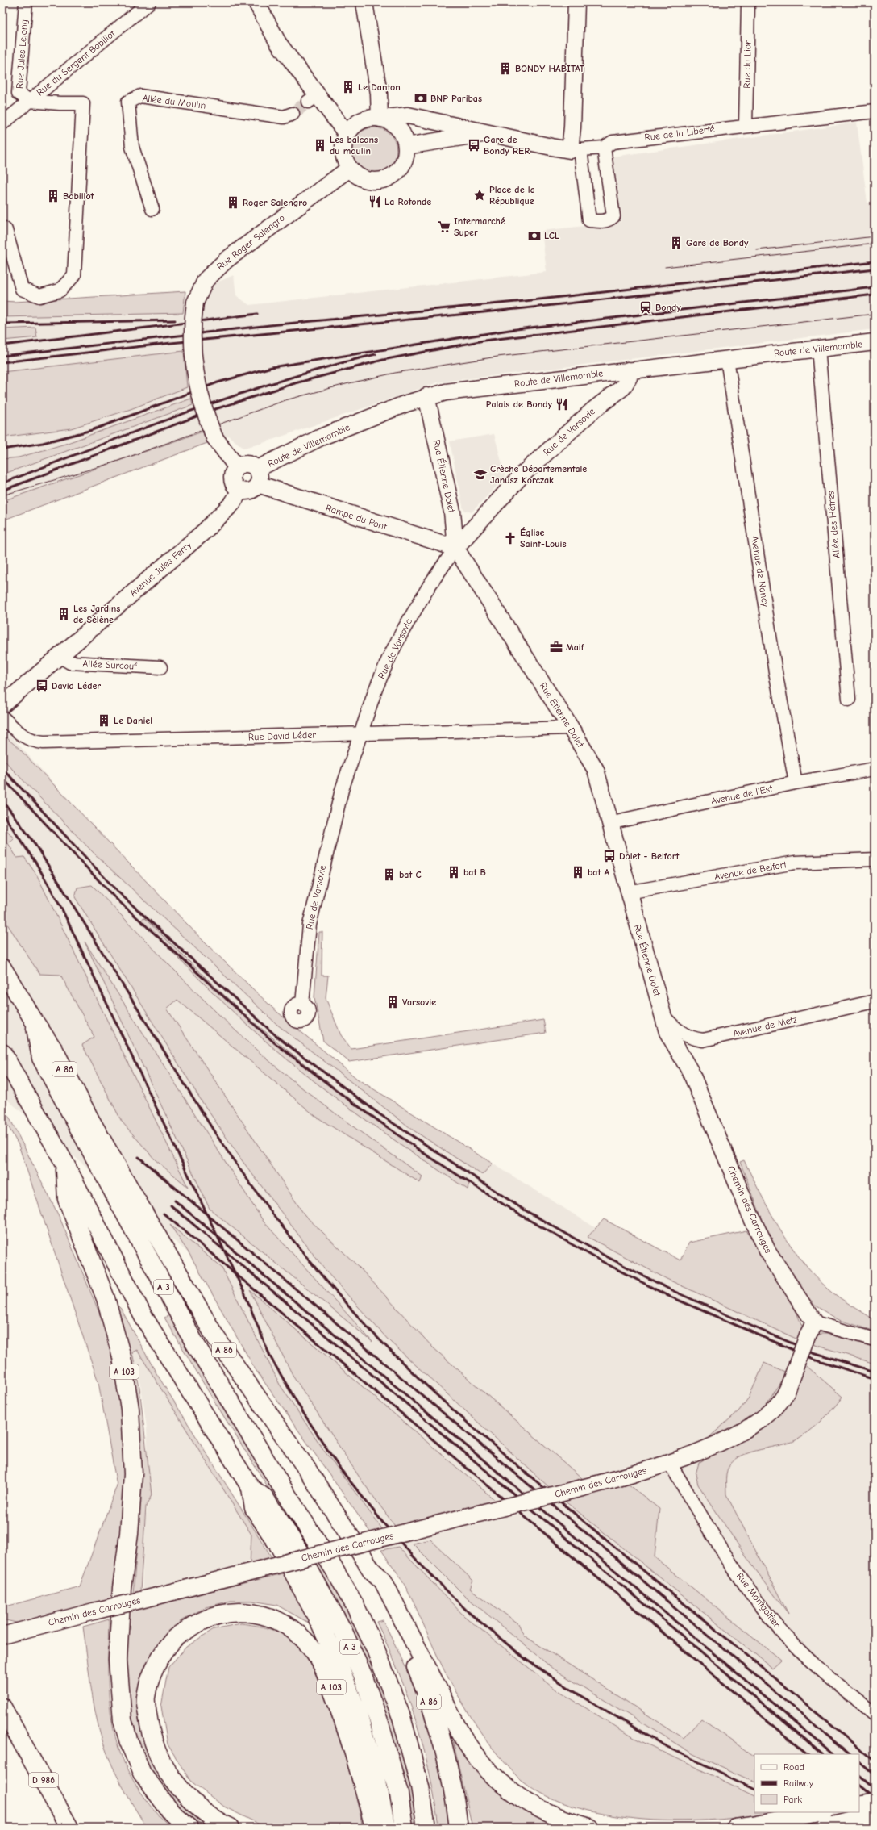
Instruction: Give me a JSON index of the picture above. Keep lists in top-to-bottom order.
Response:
{
  "streets": {
    "main road": [
      "A 86",
      "A 3",
      "A 103",
      "D 986"
    ],
    "street": [
      "Rue Jules Lelong",
      "Rue du Sergent Bobillot",
      "Rue du Lion",
      "Allée du Moulin",
      "Rue de la Liberté",
      "Rue Roger Salengro",
      "Route de Villemomble",
      "Rue de Varsovie",
      "Rue Étienne Dolet",
      "Rampe du Pont",
      "Allée des Hêtres",
      "Avenue Jules Ferry",
      "Avenue de Nancy",
      "Allée Surcouf",
      "Rue David Léder",
      "Avenue de l'Est",
      "Avenue de Belfort",
      "Avenue de Metz",
      "Chemin des Carrouges",
      "Rue Montgolfier"
    ]
  },
  "crossings": [
    ["Rue Jules Lelong", "Rue du Sergent Bobillot"],
    ["Rue du Lion", "Rue de la Liberté"],
    ["Rue de la Liberté", "Rue Roger Salengro"],
    ["Rue Roger Salengro", "Route de Villemomble"],
    ["Rue Roger Salengro", "Rampe du Pont"],
    ["Rue Roger Salengro", "Avenue Jules Ferry"],
    ["Route de Villemomble", "Rue de Varsovie"],
    ["Route de Villemomble", "Rue Étienne Dolet"],
    ["Route de Villemomble", "Rampe du Pont"],
    ["Route de Villemomble", "Allée des Hêtres"],
    ["Route de Villemomble", "Avenue Jules Ferry"],
    ["Route de Villemomble", "Avenue de Nancy"],
    ["Rue de Varsovie", "Rue Étienne Dolet"],
    ["Rue de Varsovie", "Rampe du Pont"],
    ["Rue de Varsovie", "Rue David Léder"],
    ["Rue Étienne Dolet", "Rampe du Pont"],
    ["Rue Étienne Dolet", "Rue David Léder"],
    ["Rue Étienne Dolet", "Avenue de l'Est"],
    ["Rue Étienne Dolet", "Avenue de Belfort"],
    ["Rue Étienne Dolet", "Avenue de Metz"],
    ["Rue Étienne Dolet", "Chemin des Carrouges"],
    ["Rampe du Pont", "Avenue Jules Ferry"],
    ["Avenue Jules Ferry", "Allée Surcouf"],
    ["Avenue de Nancy", "Avenue de l'Est"],
    ["A 86", "A 3"],
    ["Chemin des Carrouges", "Rue Montgolfier"],
    ["A 3", "A 103"]
  ],
  "places": {
    "building": [
      "BONDY HABITAT",
      "Le Danton",
      "Les balcons du moulin",
      "Bobillot",
      "Roger Salengro",
      "Gare de Bondy",
      "Les Jardins de Sélène",
      "Le Daniel",
      "bat B",
      "bat A",
      "bat C",
      "Varsovie"
    ],
    "bank": ["BNP Paribas", "LCL"],
    "bus stop": ["Gare de Bondy RER", "David Léder", "Dolet - Belfort"],
    "place": ["Place de la République"],
    "restaurant": ["La Rotonde", "Palais de Bondy"],
    "supermarket": ["Intermarché Super"],
    "station": ["Bondy"],
    "school or university": ["Crèche Départementale Janusz Korczak"],
    "church": ["Église Saint-Louis"],
    "office": ["Maif"]
  },
  "legend": ["Road", "Railway", "Park"]
}
